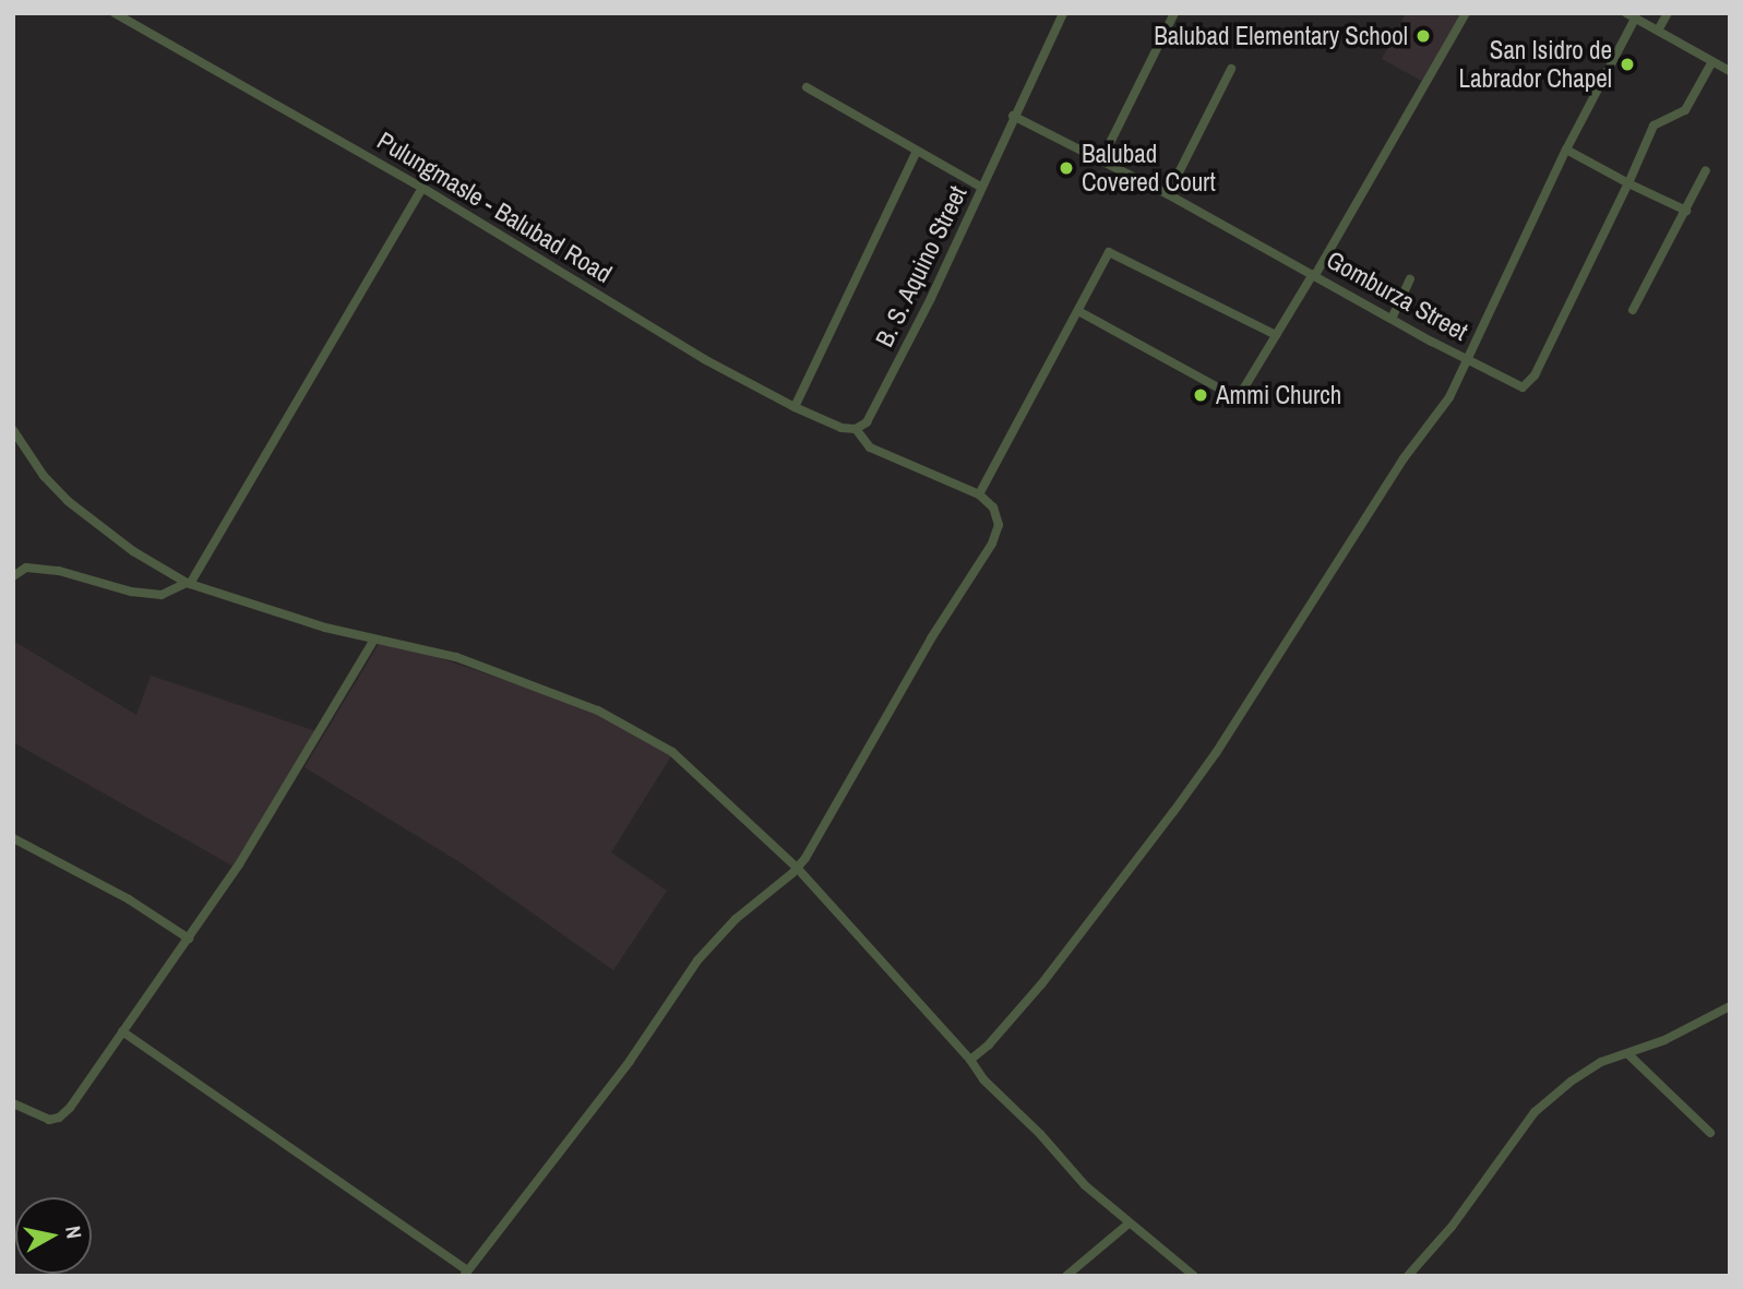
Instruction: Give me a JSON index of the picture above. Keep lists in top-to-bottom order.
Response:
{
  "streets": {
    "street": ["Pulungmasle - Balubad Road", "B. S. Aquino Street", "Gomburza Street"]
  },
  "crossings": [
    ["Pulungmasle - Balubad Road", "B. S. Aquino Street"],
    ["B. S. Aquino Street", "Gomburza Street"]
  ],
  "places": [
    "Balubad Elementary School",
    "San Isidro de Labrador Chapel",
    "Balubad Covered Court",
    "Ammi Church"
  ],
  "north": "right"
}
